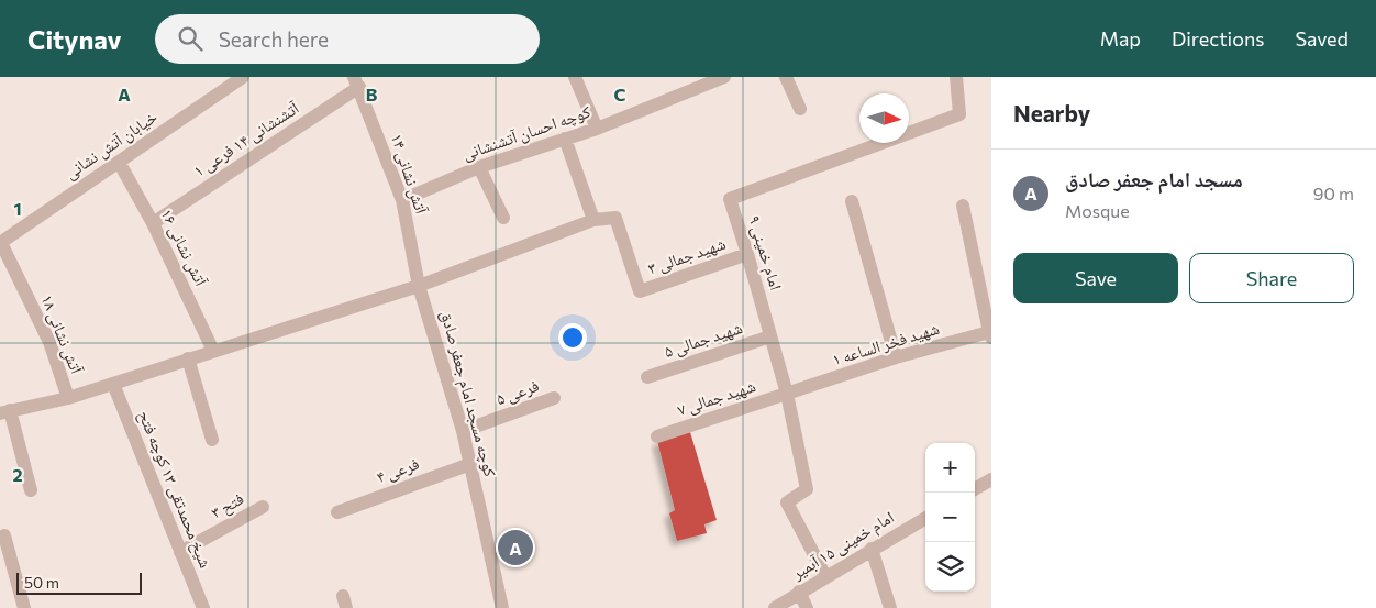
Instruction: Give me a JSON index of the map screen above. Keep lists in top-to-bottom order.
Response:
{
  "streets": {
    "street": [
      "کوچه احسان آتشنشانی",
      "آتشنشانی ۱۴ فرعی ۱",
      "خیابان آتش نشانی",
      "آتش نشانی ۱۴",
      "آتش نشانی ۱۶",
      "امام خمینی ۹",
      "شهید جمالی ۳",
      "آتش نشانی ۱۸",
      "شهید جمالی ۵",
      "شهید فخر الساعه ۱",
      "فرعی ۵",
      "کوچه مسجد امام جعفر صادق",
      "شهید جمالی ۷",
      "فرعی ۴",
      "شیخ محمدتقی ۱۳ کوچه فتح",
      "فتح ۳",
      "امام خمینی ۱۵ آبمیر"
    ]
  },
  "crossings": [
    ["کوچه احسان آتشنشانی", "آتش نشانی ۱۴"],
    ["آتشنشانی ۱۴ فرعی ۱", "آتش نشانی ۱۴"],
    ["آتشنشانی ۱۴ فرعی ۱", "آتش نشانی ۱۶"],
    ["خیابان آتش نشانی", "آتش نشانی ۱۶"],
    ["خیابان آتش نشانی", "آتش نشانی ۱۸"],
    ["آتش نشانی ۱۴", "آتش نشانی ۱۸"],
    ["آتش نشانی ۱۴", "کوچه مسجد امام جعفر صادق"],
    ["آتش نشانی ۱۶", "آتش نشانی ۱۸"],
    ["امام خمینی ۹", "شهید جمالی ۳"],
    ["امام خمینی ۹", "شهید جمالی ۵"],
    ["امام خمینی ۹", "شهید فخر الساعه ۱"],
    ["امام خمینی ۹", "شهید جمالی ۷"],
    ["امام خمینی ۹", "امام خمینی ۱۵ آبمیر"],
    ["شهید جمالی ۳", "آتش نشانی ۱۸"],
    ["آتش نشانی ۱۸", "کوچه مسجد امام جعفر صادق"],
    ["آتش نشانی ۱۸", "شیخ محمدتقی ۱۳ کوچه فتح"],
    ["شهید فخر الساعه ۱", "شهید جمالی ۷"],
    ["فرعی ۵", "کوچه مسجد امام جعفر صادق"],
    ["کوچه مسجد امام جعفر صادق", "فرعی ۴"],
    ["شیخ محمدتقی ۱۳ کوچه فتح", "فتح ۳"]
  ],
  "scale_bar": "50 m",
  "north": "right",
  "page": {
    "header": "Citynav",
    "search": "Search here",
    "nav": ["Map", "Directions", "Saved"],
    "heading": "Nearby",
    "list": [
      {
        "mark": "A",
        "name": "مسجد امام جعفر صادق",
        "note": "Mosque",
        "value": "90 m"
      }
    ],
    "buttons": ["Save", "Share"],
    "map_buttons": ["+", "−"],
    "pins": "A",
    "scale": "50 m"
  },
  "grid": {
    "columns": ["A", "B", "C"],
    "rows": ["1", "2"]
  }
}
